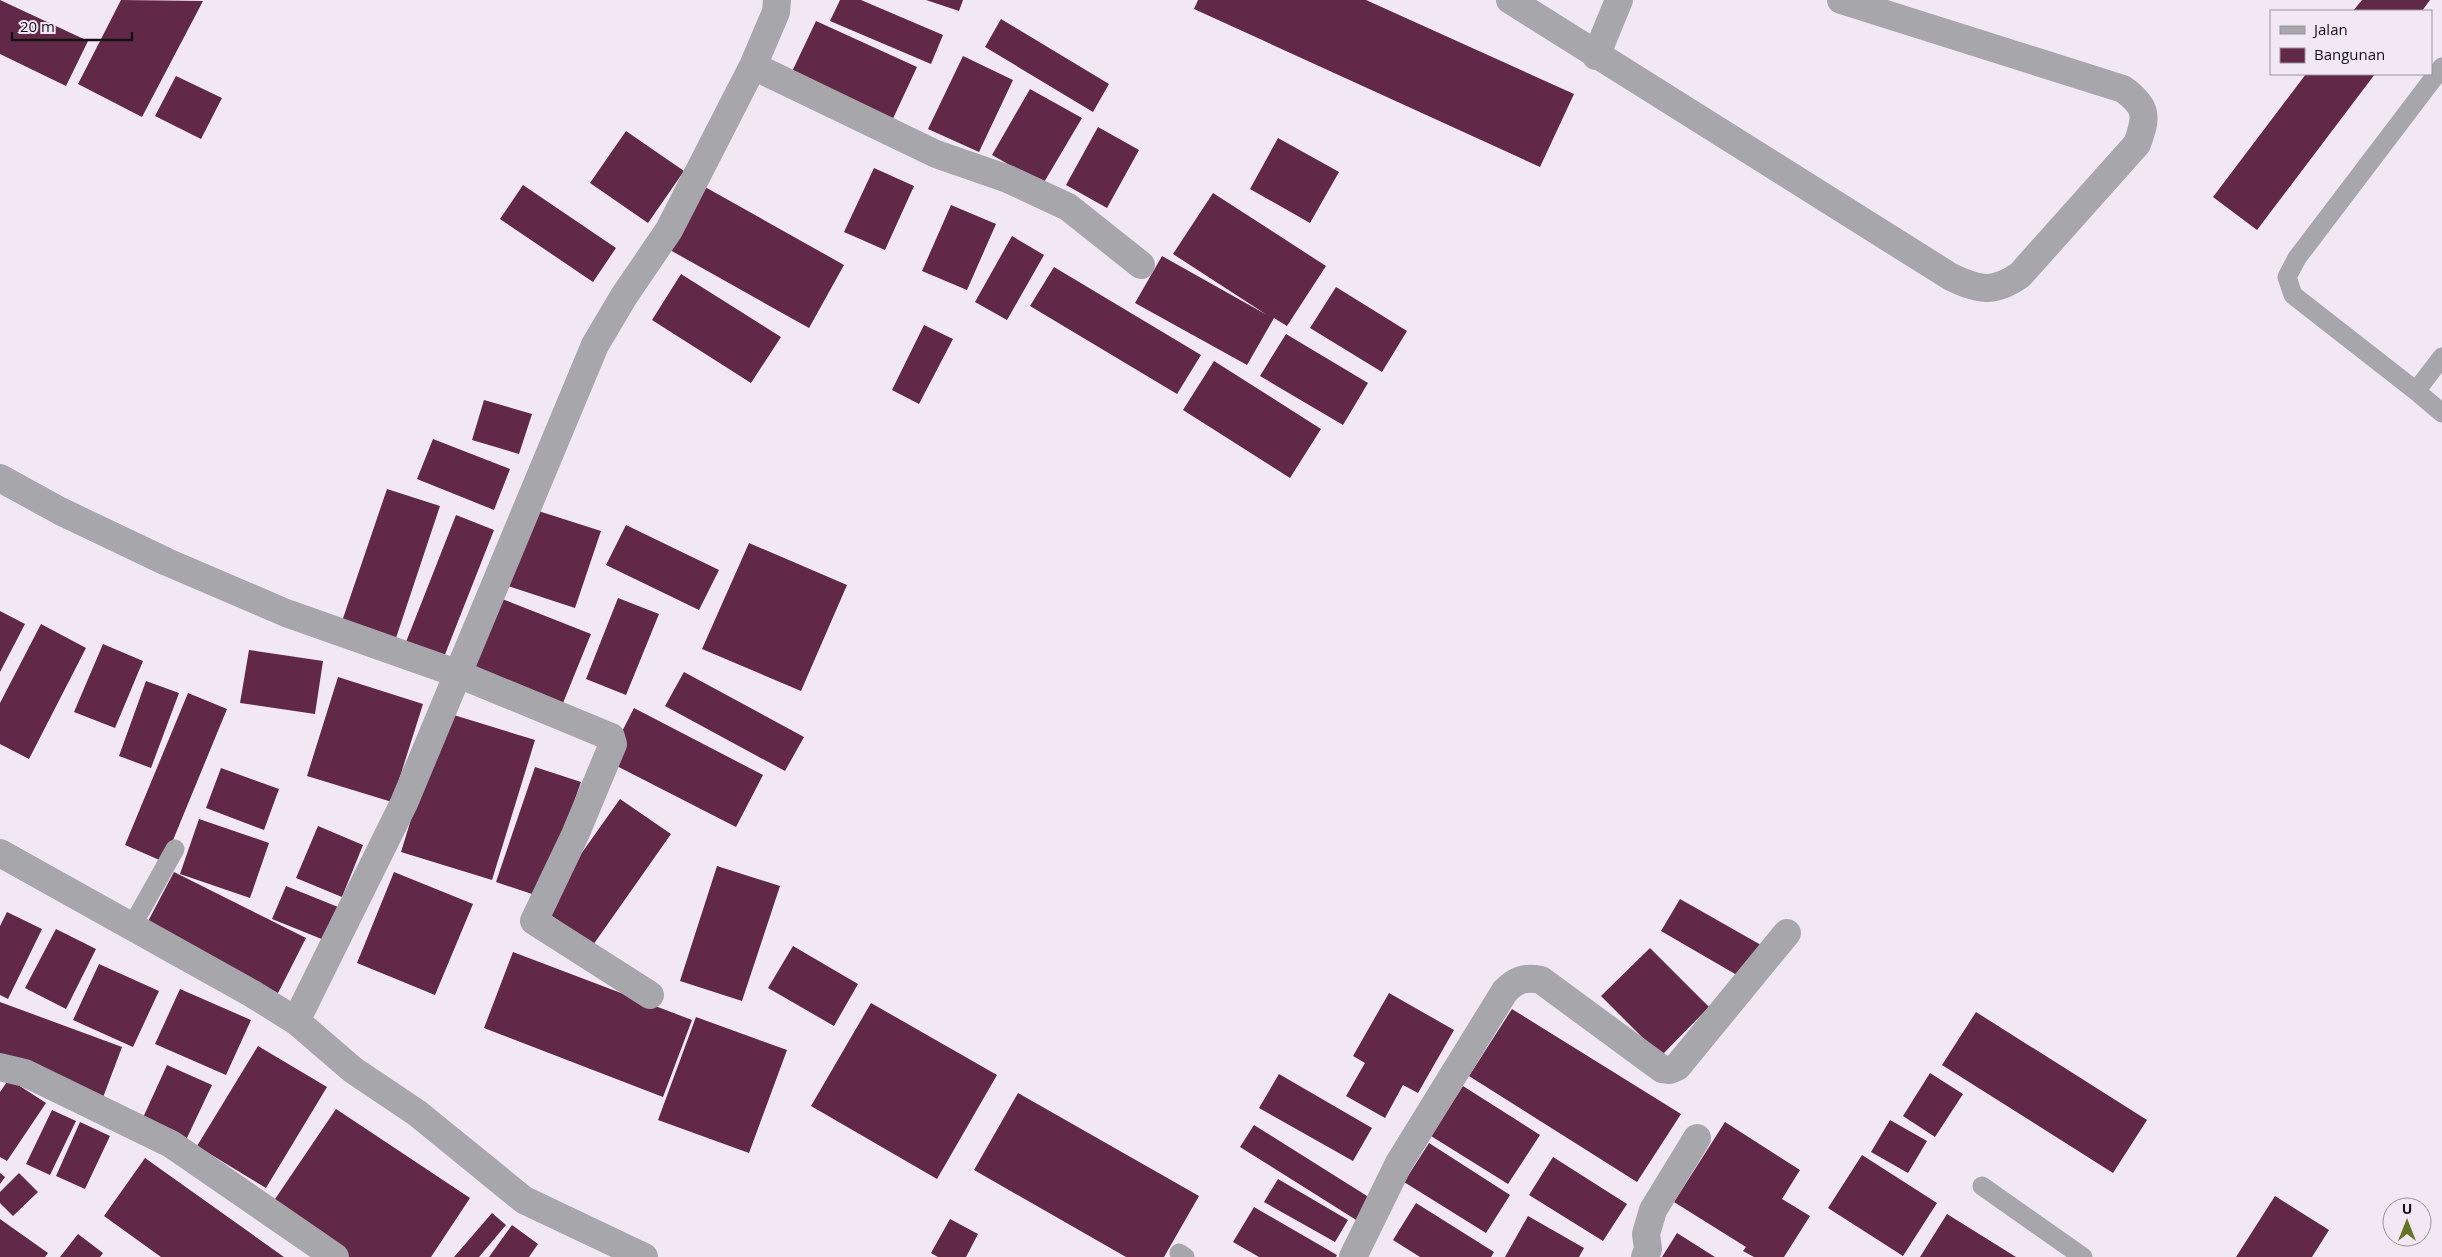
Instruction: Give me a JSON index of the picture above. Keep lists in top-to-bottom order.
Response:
{
  "legend": ["Jalan", "Bangunan"],
  "scale_bar": "20 m",
  "north": "top"
}
